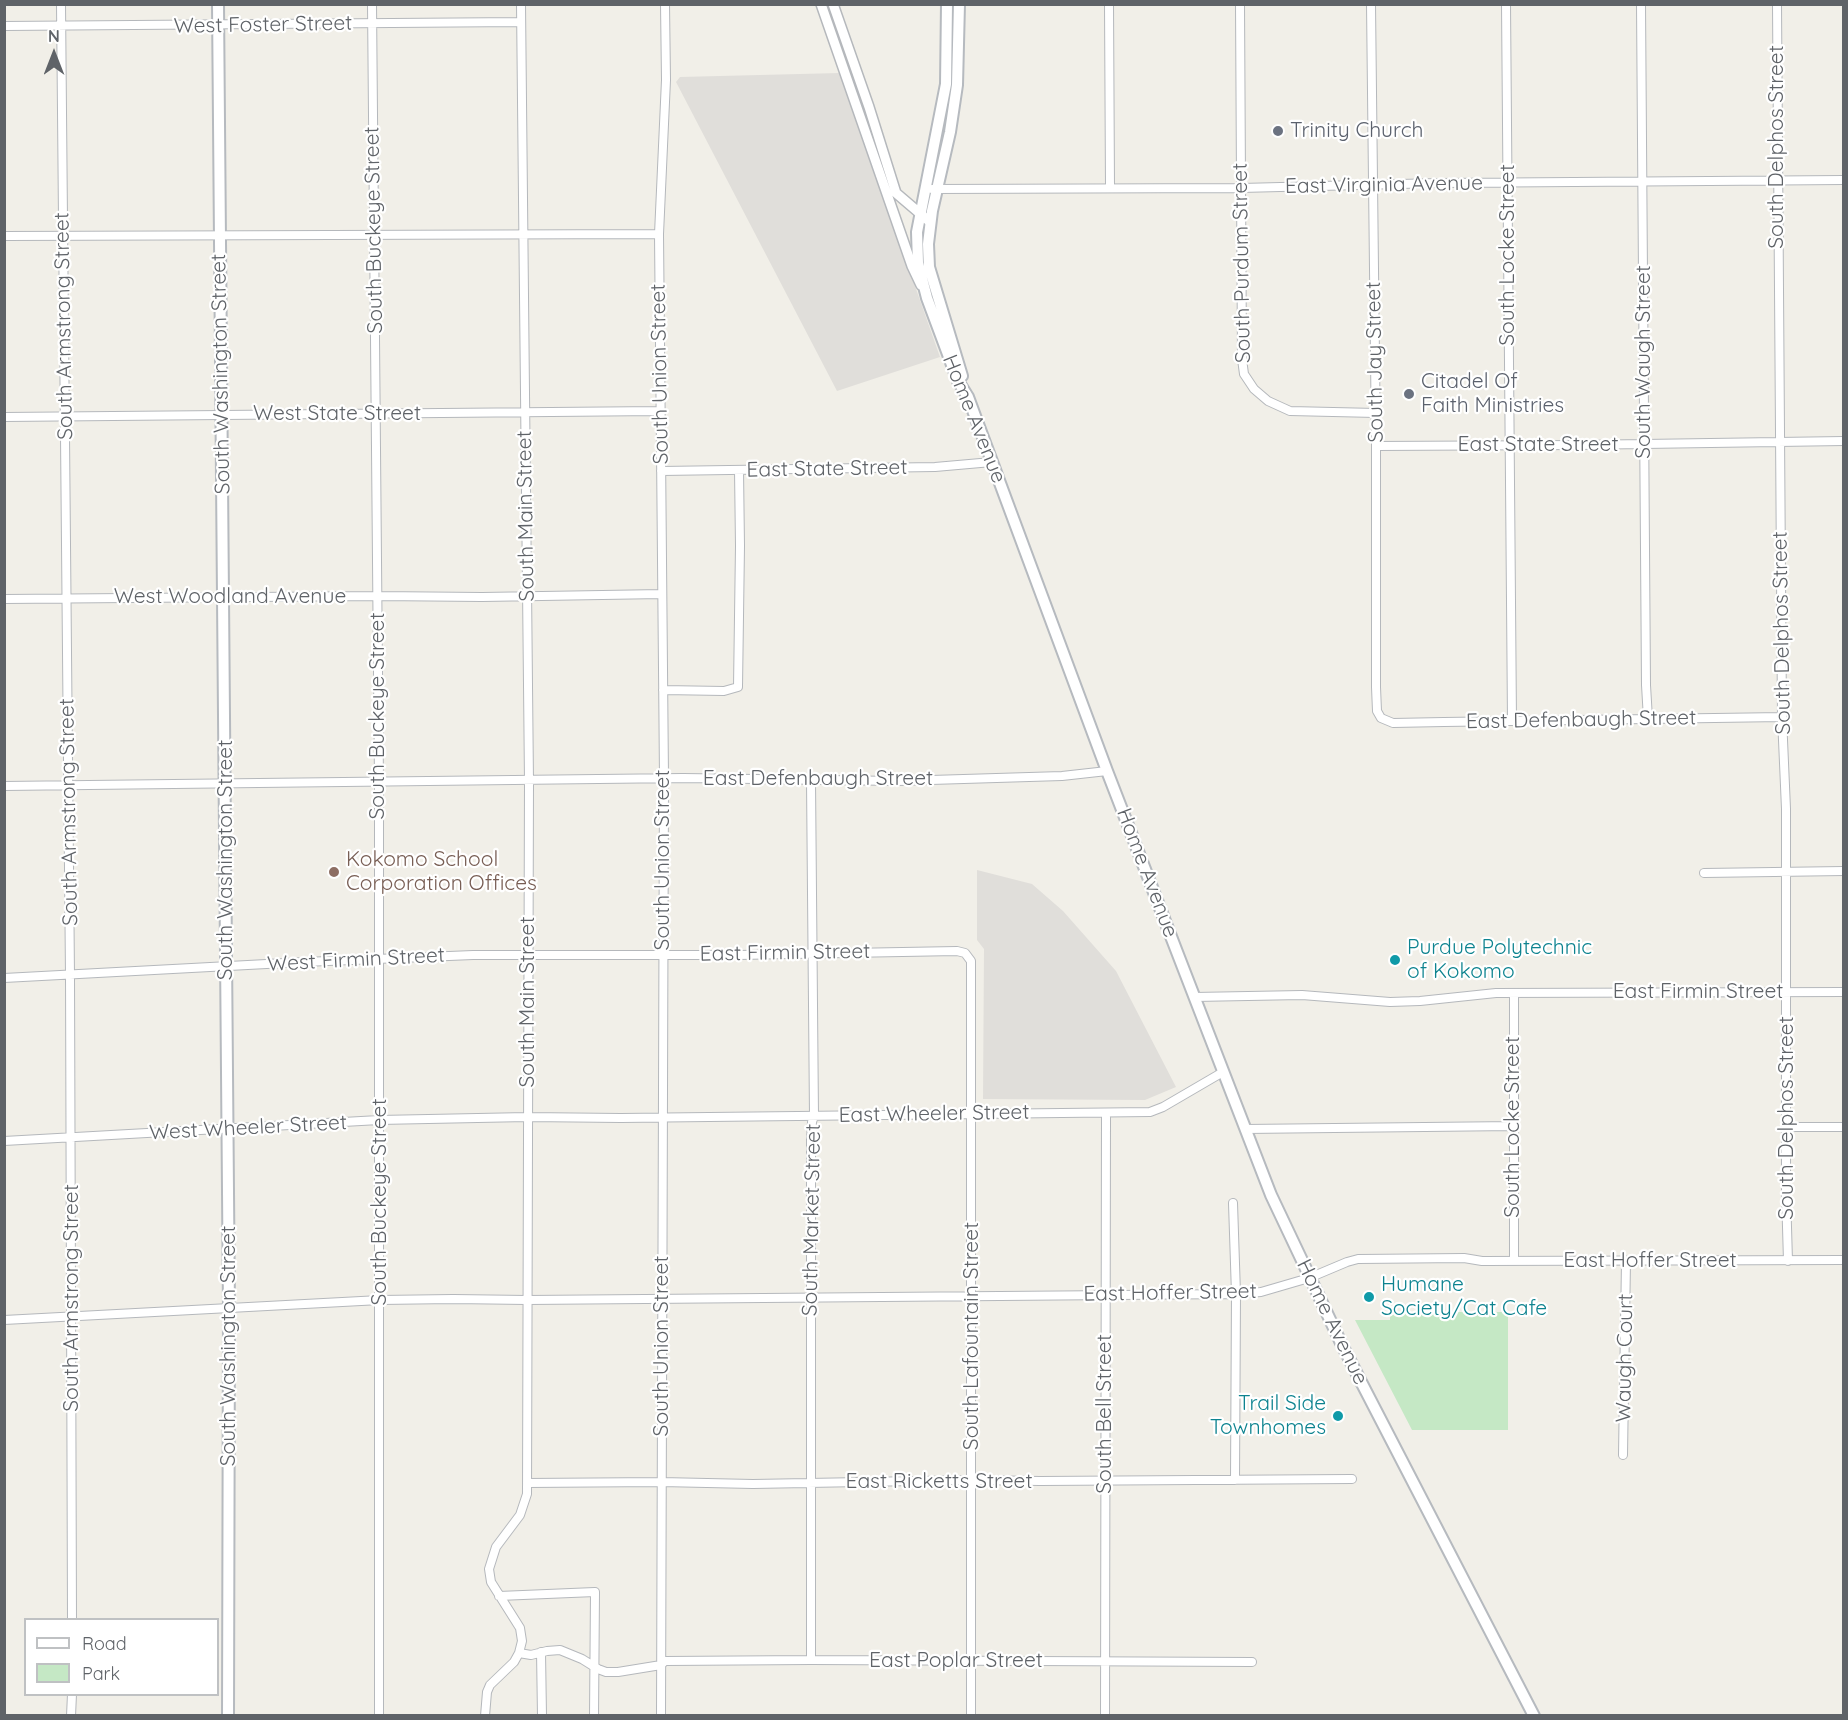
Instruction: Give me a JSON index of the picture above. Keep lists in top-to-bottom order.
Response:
{
  "streets": {
    "main road": ["South Washington Street", "Home Avenue"],
    "street": [
      "West Foster Street",
      "South Delphos Street",
      "East Virginia Avenue",
      "South Buckeye Street",
      "South Locke Street",
      "South Purdum Street",
      "South Armstrong Street",
      "South Jay Street",
      "South Waugh Street",
      "South Union Street",
      "West State Street",
      "East State Street",
      "South Main Street",
      "West Woodland Avenue",
      "East Defenbaugh Street",
      "East Firmin Street",
      "West Firmin Street",
      "East Wheeler Street",
      "West Wheeler Street",
      "South Market Street",
      "East Hoffer Street",
      "South Lafountain Street",
      "Waugh Court",
      "South Bell Street",
      "East Ricketts Street",
      "East Poplar Street"
    ]
  },
  "crossings": [
    ["West Foster Street", "South Buckeye Street"],
    ["West Foster Street", "South Armstrong Street"],
    ["West Foster Street", "South Washington Street"],
    ["West Foster Street", "South Main Street"],
    ["South Delphos Street", "East Virginia Avenue"],
    ["South Delphos Street", "East State Street"],
    ["South Delphos Street", "East Defenbaugh Street"],
    ["South Delphos Street", "East Firmin Street"],
    ["South Delphos Street", "East Hoffer Street"],
    ["East Virginia Avenue", "South Locke Street"],
    ["East Virginia Avenue", "South Purdum Street"],
    ["East Virginia Avenue", "South Jay Street"],
    ["East Virginia Avenue", "South Waugh Street"],
    ["South Buckeye Street", "West State Street"],
    ["South Buckeye Street", "West Woodland Avenue"],
    ["South Buckeye Street", "East Defenbaugh Street"],
    ["South Buckeye Street", "West Firmin Street"],
    ["South Buckeye Street", "West Wheeler Street"],
    ["South Buckeye Street", "East Hoffer Street"],
    ["South Locke Street", "East State Street"],
    ["South Locke Street", "East Defenbaugh Street"],
    ["South Locke Street", "East Firmin Street"],
    ["South Locke Street", "East Hoffer Street"],
    ["South Purdum Street", "South Jay Street"],
    ["South Armstrong Street", "West State Street"],
    ["South Armstrong Street", "West Woodland Avenue"],
    ["South Armstrong Street", "East Defenbaugh Street"],
    ["South Armstrong Street", "West Firmin Street"],
    ["South Armstrong Street", "West Wheeler Street"],
    ["South Armstrong Street", "East Hoffer Street"],
    ["South Jay Street", "East State Street"],
    ["South Jay Street", "East Defenbaugh Street"],
    ["South Waugh Street", "East State Street"],
    ["South Waugh Street", "East Defenbaugh Street"],
    ["South Washington Street", "West State Street"],
    ["South Washington Street", "West Woodland Avenue"],
    ["South Washington Street", "East Defenbaugh Street"],
    ["South Washington Street", "West Firmin Street"],
    ["South Washington Street", "West Wheeler Street"],
    ["South Washington Street", "East Hoffer Street"],
    ["South Union Street", "East State Street"],
    ["South Union Street", "West Woodland Avenue"],
    ["South Union Street", "East Defenbaugh Street"],
    ["South Union Street", "East Firmin Street"],
    ["South Union Street", "East Wheeler Street"],
    ["South Union Street", "East Hoffer Street"],
    ["South Union Street", "East Ricketts Street"],
    ["South Union Street", "East Poplar Street"],
    ["West State Street", "South Main Street"],
    ["Home Avenue", "East State Street"],
    ["Home Avenue", "East Defenbaugh Street"],
    ["Home Avenue", "East Firmin Street"],
    ["Home Avenue", "East Wheeler Street"],
    ["Home Avenue", "East Hoffer Street"],
    ["South Main Street", "West Woodland Avenue"],
    ["South Main Street", "East Defenbaugh Street"],
    ["South Main Street", "East Firmin Street"],
    ["South Main Street", "West Firmin Street"],
    ["South Main Street", "East Wheeler Street"],
    ["South Main Street", "West Wheeler Street"],
    ["South Main Street", "East Hoffer Street"],
    ["South Main Street", "East Ricketts Street"],
    ["South Main Street", "East Poplar Street"],
    ["East Defenbaugh Street", "South Market Street"],
    ["East Firmin Street", "West Firmin Street"],
    ["East Firmin Street", "South Market Street"],
    ["East Firmin Street", "South Lafountain Street"],
    ["East Wheeler Street", "West Wheeler Street"],
    ["East Wheeler Street", "South Market Street"],
    ["East Wheeler Street", "South Lafountain Street"],
    ["East Wheeler Street", "South Bell Street"],
    ["South Market Street", "East Hoffer Street"],
    ["South Market Street", "East Ricketts Street"],
    ["South Market Street", "East Poplar Street"],
    ["East Hoffer Street", "South Lafountain Street"],
    ["East Hoffer Street", "Waugh Court"],
    ["East Hoffer Street", "South Bell Street"],
    ["South Lafountain Street", "East Ricketts Street"],
    ["South Lafountain Street", "East Poplar Street"],
    ["South Bell Street", "East Ricketts Street"],
    ["South Bell Street", "East Poplar Street"]
  ],
  "places": [
    "Trinity Church",
    "Citadel Of Faith Ministries",
    "Kokomo School Corporation Offices",
    "Purdue Polytechnic of Kokomo",
    "Humane Society/Cat Cafe",
    "Trail Side Townhomes"
  ],
  "legend": ["Road", "Park"],
  "north": "top"
}
